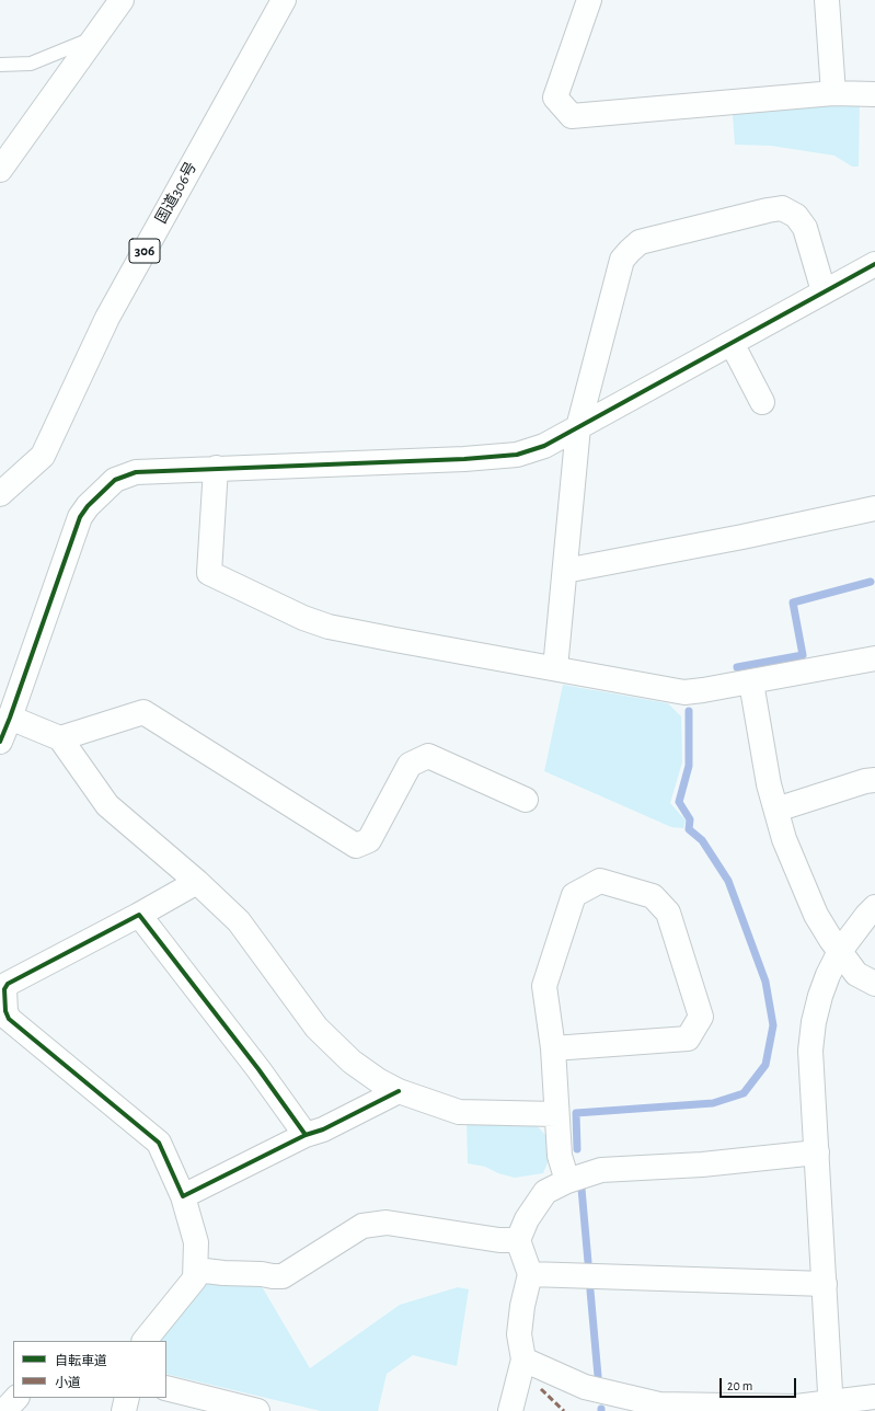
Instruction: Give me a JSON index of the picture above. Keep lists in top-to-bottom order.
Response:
{
  "streets": {
    "main road": ["国道306号", "306"]
  },
  "legend": ["自転車道", "小道"],
  "scale_bar": "20 m"
}
